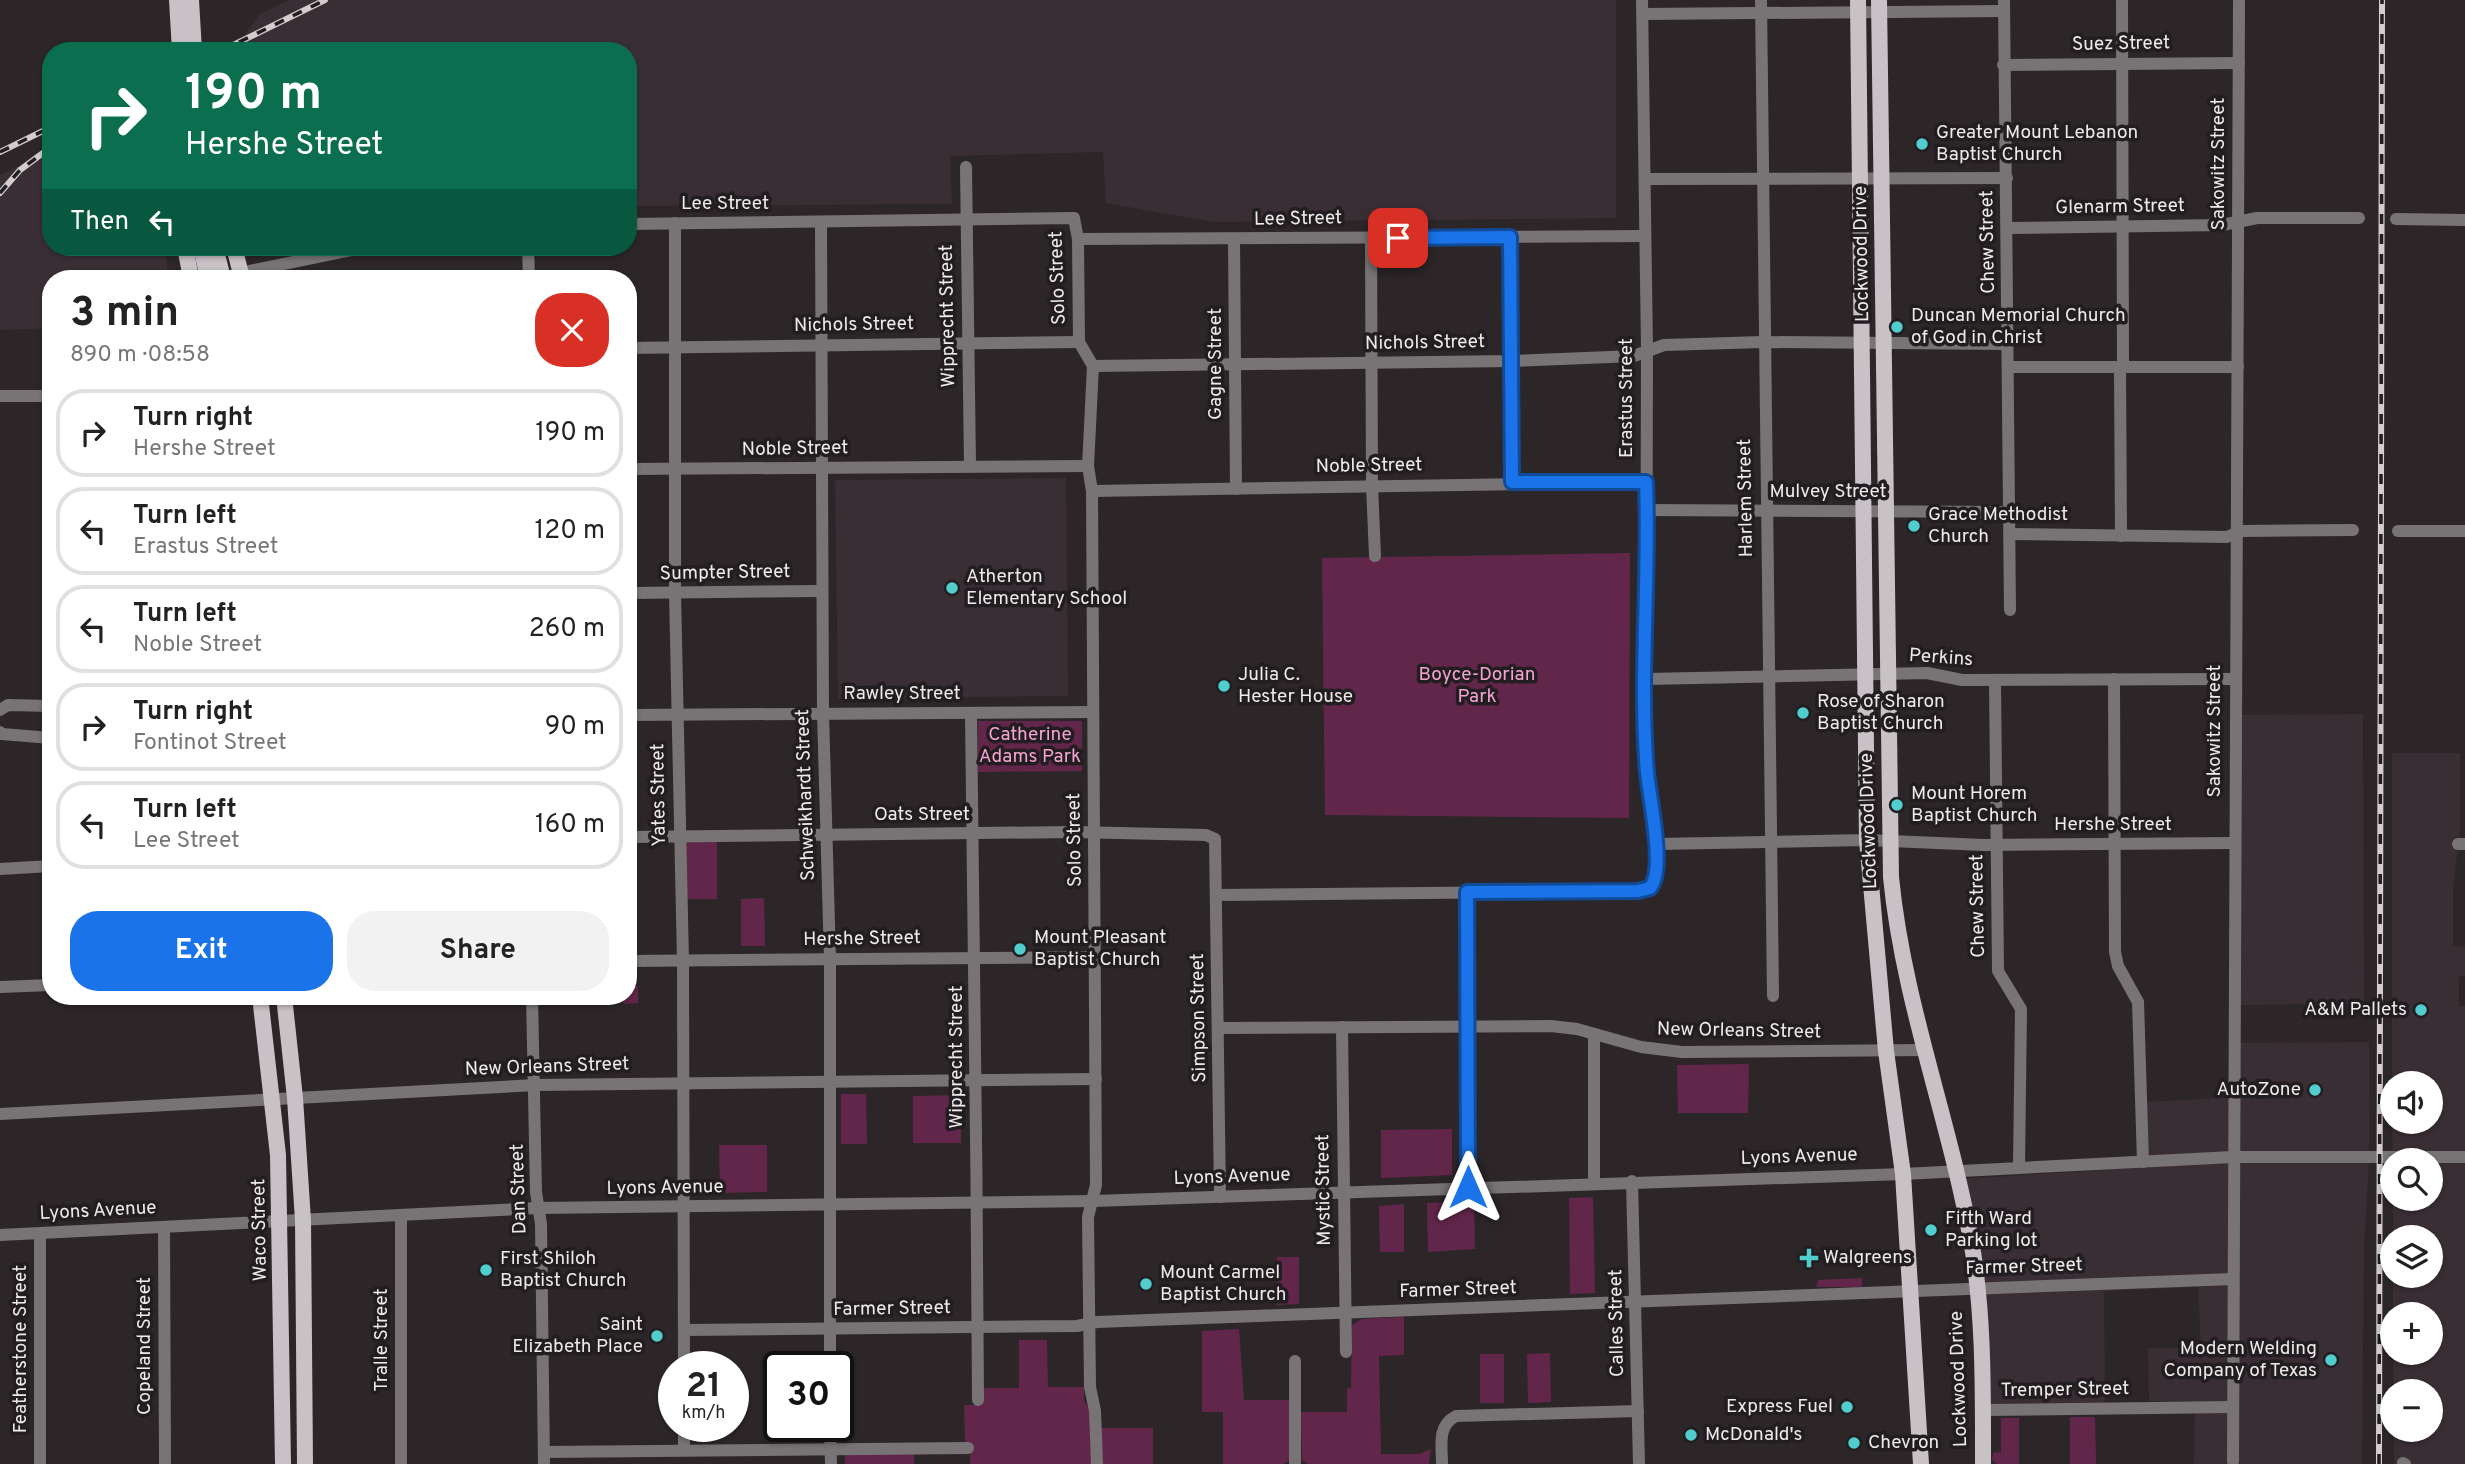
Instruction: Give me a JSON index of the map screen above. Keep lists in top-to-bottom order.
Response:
{
  "streets": {
    "main road": ["Lockwood Drive", "Waco Street"],
    "street": [
      "Suez Street",
      "Sakowitz Street",
      "Lee Street",
      "Glenarm Street",
      "Chew Street",
      "Solo Street",
      "Wipprecht Street",
      "Nichols Street",
      "Gagne Street",
      "Erastus Street",
      "Noble Street",
      "Mulvey Street",
      "Harlem Street",
      "Sumpter Street",
      "Perkins",
      "Rawley Street",
      "Yates Street",
      "Schweikhardt Street",
      "Oats Street",
      "Hershe Street",
      "Simpson Street",
      "New Orleans Street",
      "Lyons Avenue",
      "Dan Street",
      "Mystic Street",
      "Farmer Street",
      "Calles Street",
      "Tralle Street",
      "Copeland Street",
      "Featherstone Street",
      "Tremper Street"
    ]
  },
  "crossings": [
    ["Suez Street", "Sakowitz Street"],
    ["Suez Street", "Chew Street"],
    ["Sakowitz Street", "Glenarm Street"],
    ["Sakowitz Street", "Perkins"],
    ["Sakowitz Street", "Hershe Street"],
    ["Sakowitz Street", "Lyons Avenue"],
    ["Sakowitz Street", "Farmer Street"],
    ["Sakowitz Street", "Tremper Street"],
    ["Lee Street", "Solo Street"],
    ["Lee Street", "Wipprecht Street"],
    ["Lee Street", "Gagne Street"],
    ["Lee Street", "Erastus Street"],
    ["Lee Street", "Yates Street"],
    ["Lee Street", "Schweikhardt Street"],
    ["Glenarm Street", "Chew Street"],
    ["Chew Street", "Nichols Street"],
    ["Chew Street", "Mulvey Street"],
    ["Chew Street", "Perkins"],
    ["Chew Street", "Hershe Street"],
    ["Chew Street", "Lyons Avenue"],
    ["Lockwood Drive", "Nichols Street"],
    ["Lockwood Drive", "Mulvey Street"],
    ["Lockwood Drive", "Perkins"],
    ["Lockwood Drive", "Hershe Street"],
    ["Lockwood Drive", "New Orleans Street"],
    ["Lockwood Drive", "Lyons Avenue"],
    ["Lockwood Drive", "Farmer Street"],
    ["Lockwood Drive", "Tremper Street"],
    ["Solo Street", "Nichols Street"],
    ["Solo Street", "Noble Street"],
    ["Solo Street", "Rawley Street"],
    ["Solo Street", "Oats Street"],
    ["Solo Street", "Hershe Street"],
    ["Solo Street", "New Orleans Street"],
    ["Solo Street", "Lyons Avenue"],
    ["Solo Street", "Farmer Street"],
    ["Wipprecht Street", "Nichols Street"],
    ["Wipprecht Street", "Noble Street"],
    ["Wipprecht Street", "Rawley Street"],
    ["Wipprecht Street", "Oats Street"],
    ["Wipprecht Street", "Hershe Street"],
    ["Wipprecht Street", "New Orleans Street"],
    ["Wipprecht Street", "Lyons Avenue"],
    ["Wipprecht Street", "Farmer Street"],
    ["Nichols Street", "Gagne Street"],
    ["Nichols Street", "Erastus Street"],
    ["Nichols Street", "Harlem Street"],
    ["Nichols Street", "Yates Street"],
    ["Nichols Street", "Schweikhardt Street"],
    ["Gagne Street", "Noble Street"],
    ["Erastus Street", "Noble Street"],
    ["Erastus Street", "Mulvey Street"],
    ["Erastus Street", "Perkins"],
    ["Erastus Street", "Hershe Street"],
    ["Noble Street", "Yates Street"],
    ["Noble Street", "Schweikhardt Street"],
    ["Mulvey Street", "Harlem Street"],
    ["Harlem Street", "Perkins"],
    ["Harlem Street", "Hershe Street"],
    ["Sumpter Street", "Yates Street"],
    ["Sumpter Street", "Schweikhardt Street"],
    ["Rawley Street", "Yates Street"],
    ["Rawley Street", "Schweikhardt Street"],
    ["Yates Street", "Oats Street"],
    ["Yates Street", "Hershe Street"],
    ["Yates Street", "New Orleans Street"],
    ["Yates Street", "Lyons Avenue"],
    ["Yates Street", "Farmer Street"],
    ["Schweikhardt Street", "Oats Street"],
    ["Schweikhardt Street", "Hershe Street"],
    ["Schweikhardt Street", "New Orleans Street"],
    ["Schweikhardt Street", "Lyons Avenue"],
    ["Schweikhardt Street", "Farmer Street"],
    ["Oats Street", "Simpson Street"],
    ["Simpson Street", "New Orleans Street"],
    ["Simpson Street", "Lyons Avenue"],
    ["New Orleans Street", "Dan Street"],
    ["New Orleans Street", "Mystic Street"],
    ["New Orleans Street", "Waco Street"],
    ["Lyons Avenue", "Dan Street"],
    ["Lyons Avenue", "Mystic Street"],
    ["Lyons Avenue", "Waco Street"],
    ["Lyons Avenue", "Calles Street"],
    ["Lyons Avenue", "Tralle Street"],
    ["Lyons Avenue", "Copeland Street"],
    ["Lyons Avenue", "Featherstone Street"],
    ["Mystic Street", "Farmer Street"],
    ["Farmer Street", "Calles Street"]
  ],
  "parks": ["Boyce-Dorian Park", "Catherine Adams Park"],
  "places": {
    "other": [
      "Greater Mount Lebanon Baptist Church",
      "Duncan Memorial Church of God in Christ",
      "Grace Methodist Church",
      "Atherton Elementary School",
      "Julia C. Hester House",
      "Rose of Sharon Baptist Church",
      "Mount Horem Baptist Church",
      "Mount Pleasant Baptist Church",
      "A&M Pallets",
      "AutoZone",
      "Fifth Ward Parking lot",
      "First Shiloh Baptist Church",
      "Mount Carmel Baptist Church",
      "Saint Elizabeth Place",
      "Modern Welding Company of Texas",
      "Express Fuel",
      "McDonald's",
      "Chevron"
    ],
    "health": ["Walgreens"]
  },
  "page": {
    "turn": ["190 m", "Hershe Street"],
    "then": "Then",
    "heading": ["3 min", "890 m · 08:58"],
    "list": [
      {
        "name": "Turn right",
        "note": "Hershe Street",
        "value": "190 m"
      },
      {
        "name": "Turn left",
        "note": "Erastus Street",
        "value": "120 m"
      },
      {
        "name": "Turn left",
        "note": "Noble Street",
        "value": "260 m"
      },
      {
        "name": "Turn right",
        "note": "Fontinot Street",
        "value": "90 m"
      },
      {
        "name": "Turn left",
        "note": "Lee Street",
        "value": "160 m"
      }
    ],
    "buttons": ["Exit", "Share"],
    "map_buttons": ["+", "−"],
    "speed": "21 km/h",
    "limit": "30"
  }
}
